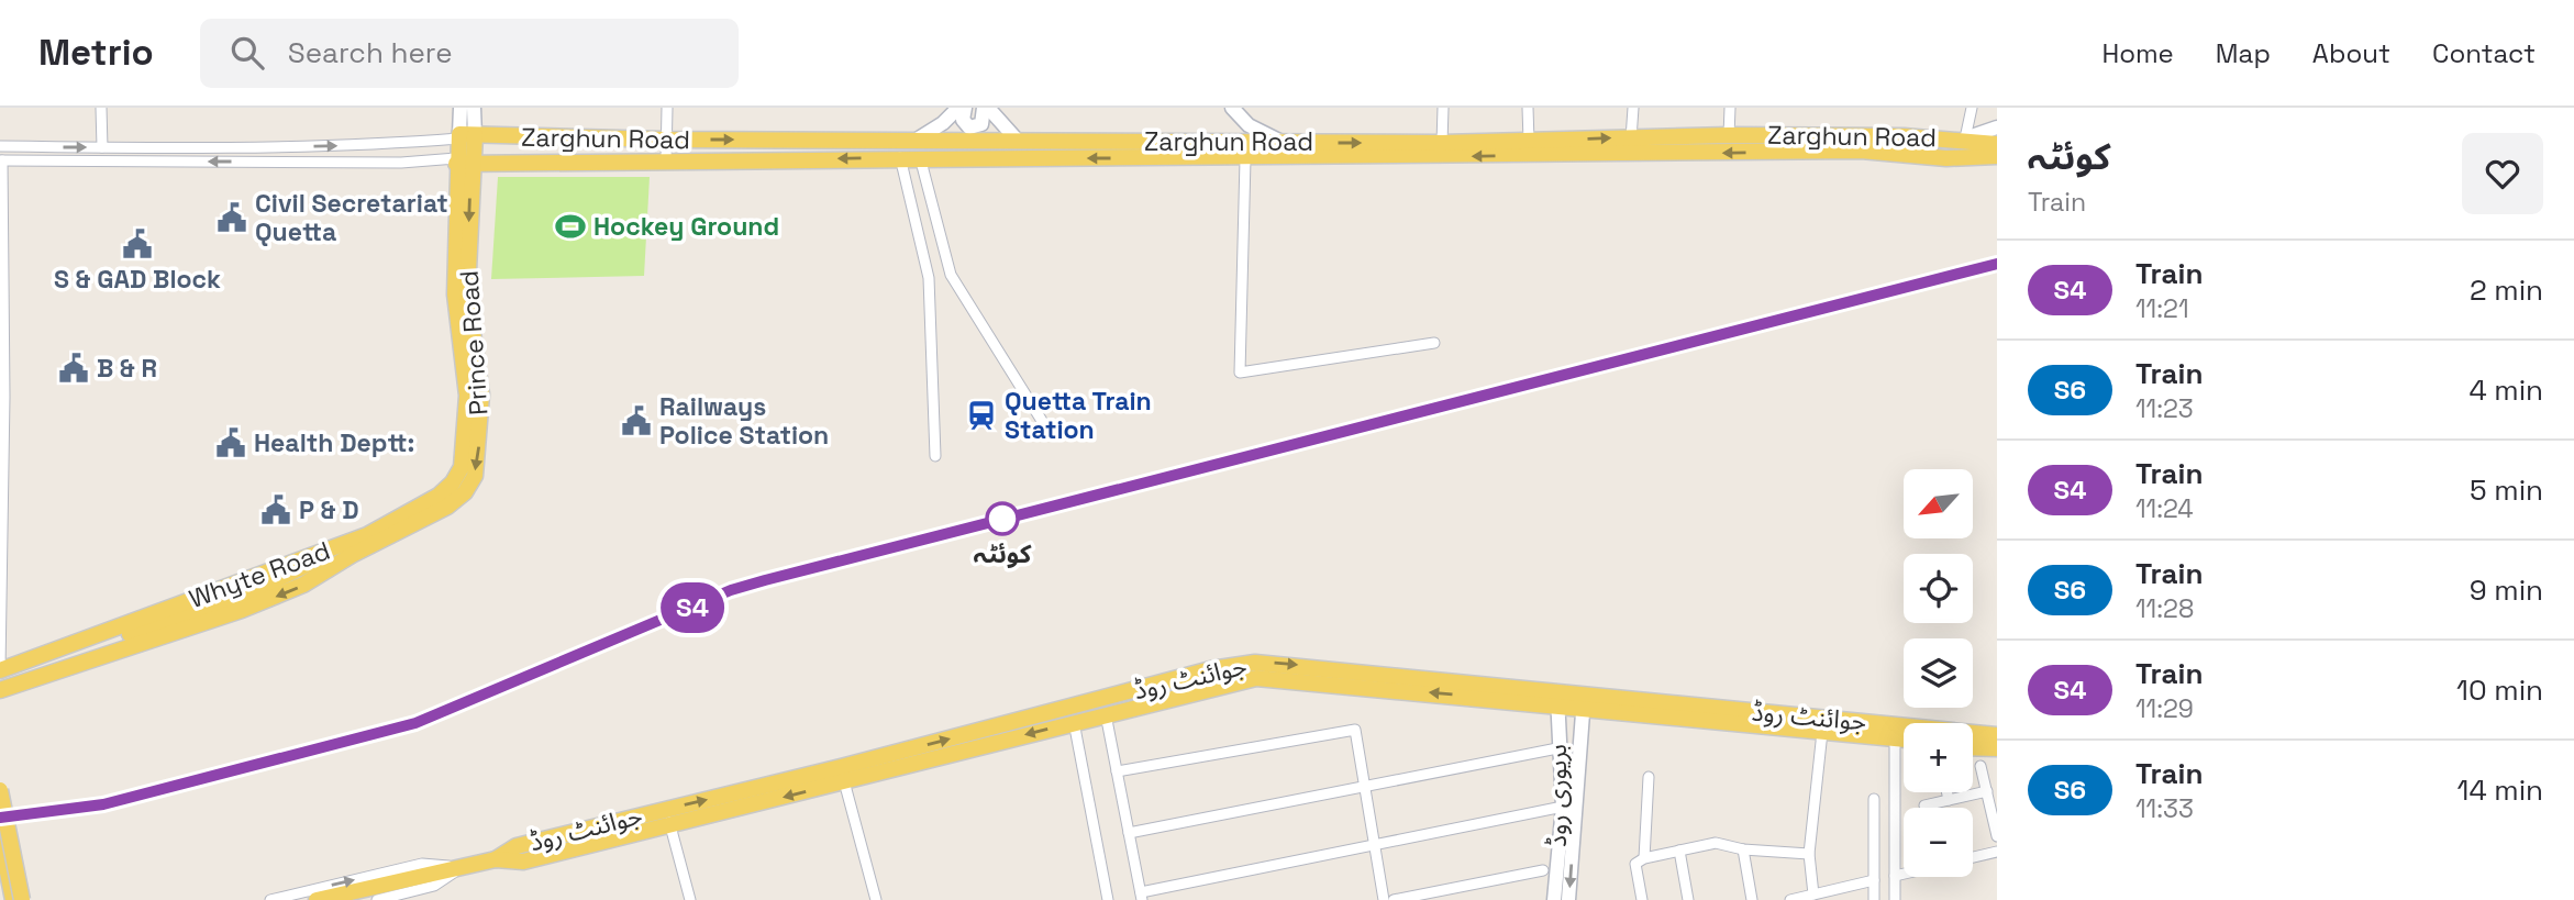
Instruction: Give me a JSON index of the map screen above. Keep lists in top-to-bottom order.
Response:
{
  "streets": {
    "main road": [
      "Zarghun Road",
      "Prince Road",
      "Whyte Road",
      "جوائنٹ روڈ",
      "بریوری روڈ"
    ]
  },
  "crossings": [
    ["Zarghun Road", "Prince Road"],
    ["Prince Road", "Whyte Road"],
    ["جوائنٹ روڈ", "بریوری روڈ"]
  ],
  "places": {
    "public building": [
      "Civil Secretariat Quetta",
      "S & GAD Block",
      "B & R",
      "Railways Police Station",
      "Health Deptt:",
      "P & D"
    ],
    "sports": ["Hockey Ground"],
    "station": ["Quetta Train Station"],
    "other": ["کوئٹہ"]
  },
  "north": "bottom left",
  "page": {
    "header": "Metrio",
    "search": "Search here",
    "nav": [
      "Home",
      "Map",
      "About",
      "Contact"
    ],
    "on_map": "S4",
    "heading": ["کوئٹہ", "Train"],
    "list": [
      {
        "mark": "S4",
        "name": "Train",
        "note": "11:21",
        "value": "2 min"
      },
      {
        "mark": "S6",
        "name": "Train",
        "note": "11:23",
        "value": "4 min"
      },
      {
        "mark": "S4",
        "name": "Train",
        "note": "11:24",
        "value": "5 min"
      },
      {
        "mark": "S6",
        "name": "Train",
        "note": "11:28",
        "value": "9 min"
      },
      {
        "mark": "S4",
        "name": "Train",
        "note": "11:29",
        "value": "10 min"
      },
      {
        "mark": "S6",
        "name": "Train",
        "note": "11:33",
        "value": "14 min"
      }
    ],
    "map_buttons": ["+", "−"]
  }
}
